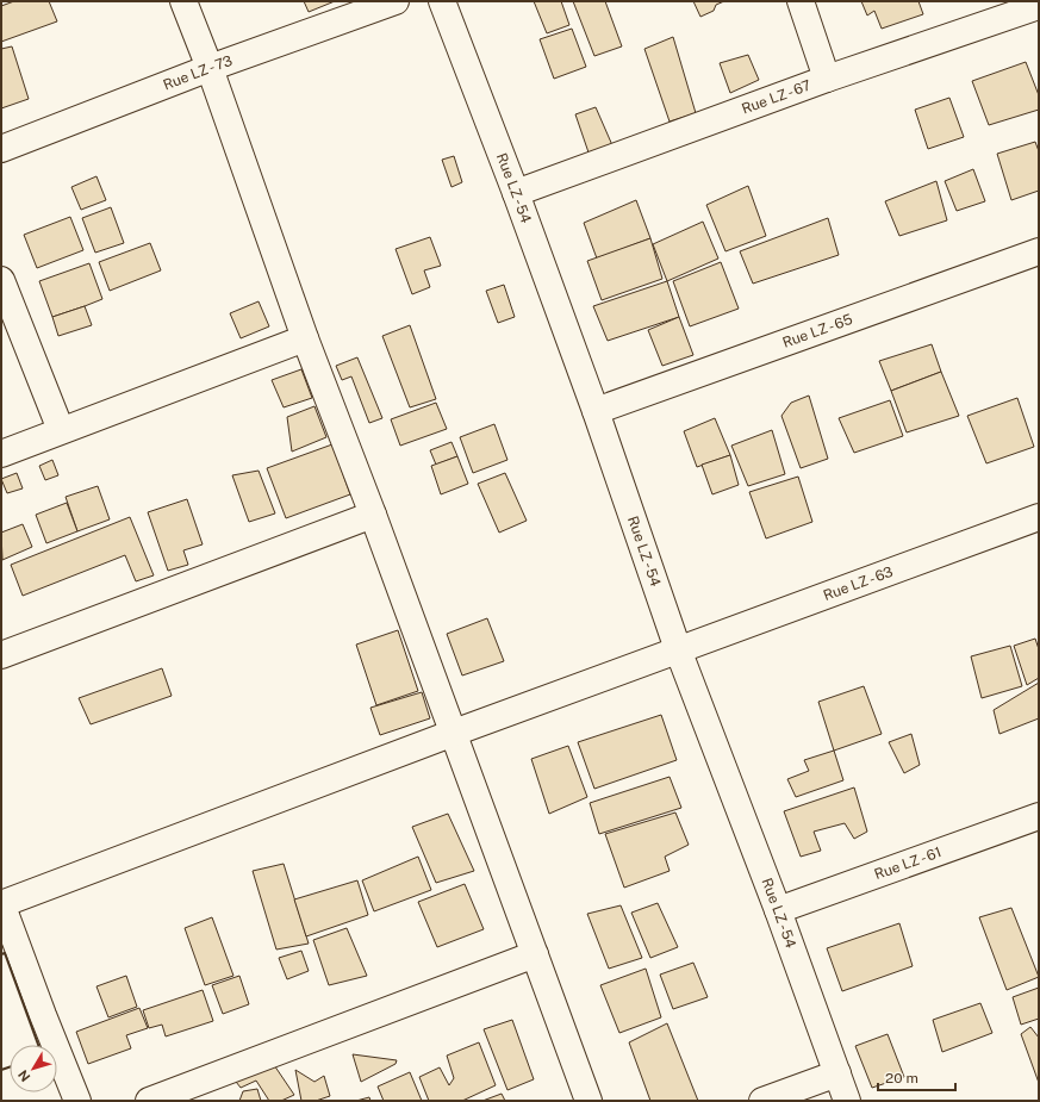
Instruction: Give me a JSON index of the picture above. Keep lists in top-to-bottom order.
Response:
{
  "streets": {
    "street": [
      "Rue LZ - 73",
      "Rue LZ - 67",
      "Rue LZ - 54",
      "Rue LZ - 65",
      "Rue LZ - 63",
      "Rue LZ - 61"
    ]
  },
  "crossings": [
    ["Rue LZ - 67", "Rue LZ - 54"],
    ["Rue LZ - 54", "Rue LZ - 65"],
    ["Rue LZ - 54", "Rue LZ - 63"],
    ["Rue LZ - 54", "Rue LZ - 61"]
  ],
  "scale_bar": "20 m",
  "north": "bottom left"
}
